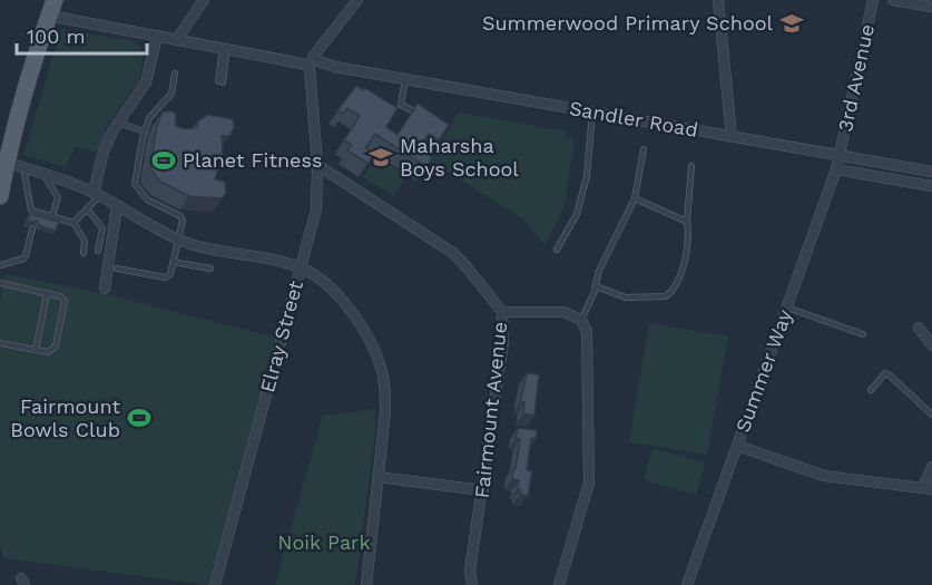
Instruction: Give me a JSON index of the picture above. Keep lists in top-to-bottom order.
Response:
{
  "streets": {
    "street": [
      "3rd Avenue",
      "Sandler Road",
      "Elray Street",
      "Summer Way",
      "Fairmount Avenue"
    ]
  },
  "crossings": [
    ["3rd Avenue", "Sandler Road"],
    ["3rd Avenue", "Summer Way"],
    ["Sandler Road", "Elray Street"],
    ["Sandler Road", "Summer Way"],
    ["Elray Street", "Fairmount Avenue"]
  ],
  "parks": ["Noik Park"],
  "places": {
    "school or university": ["Summerwood Primary School", "Maharsha Boys School"],
    "sports": ["Planet Fitness", "Fairmount Bowls Club"]
  },
  "scale_bar": "100 m"
}
